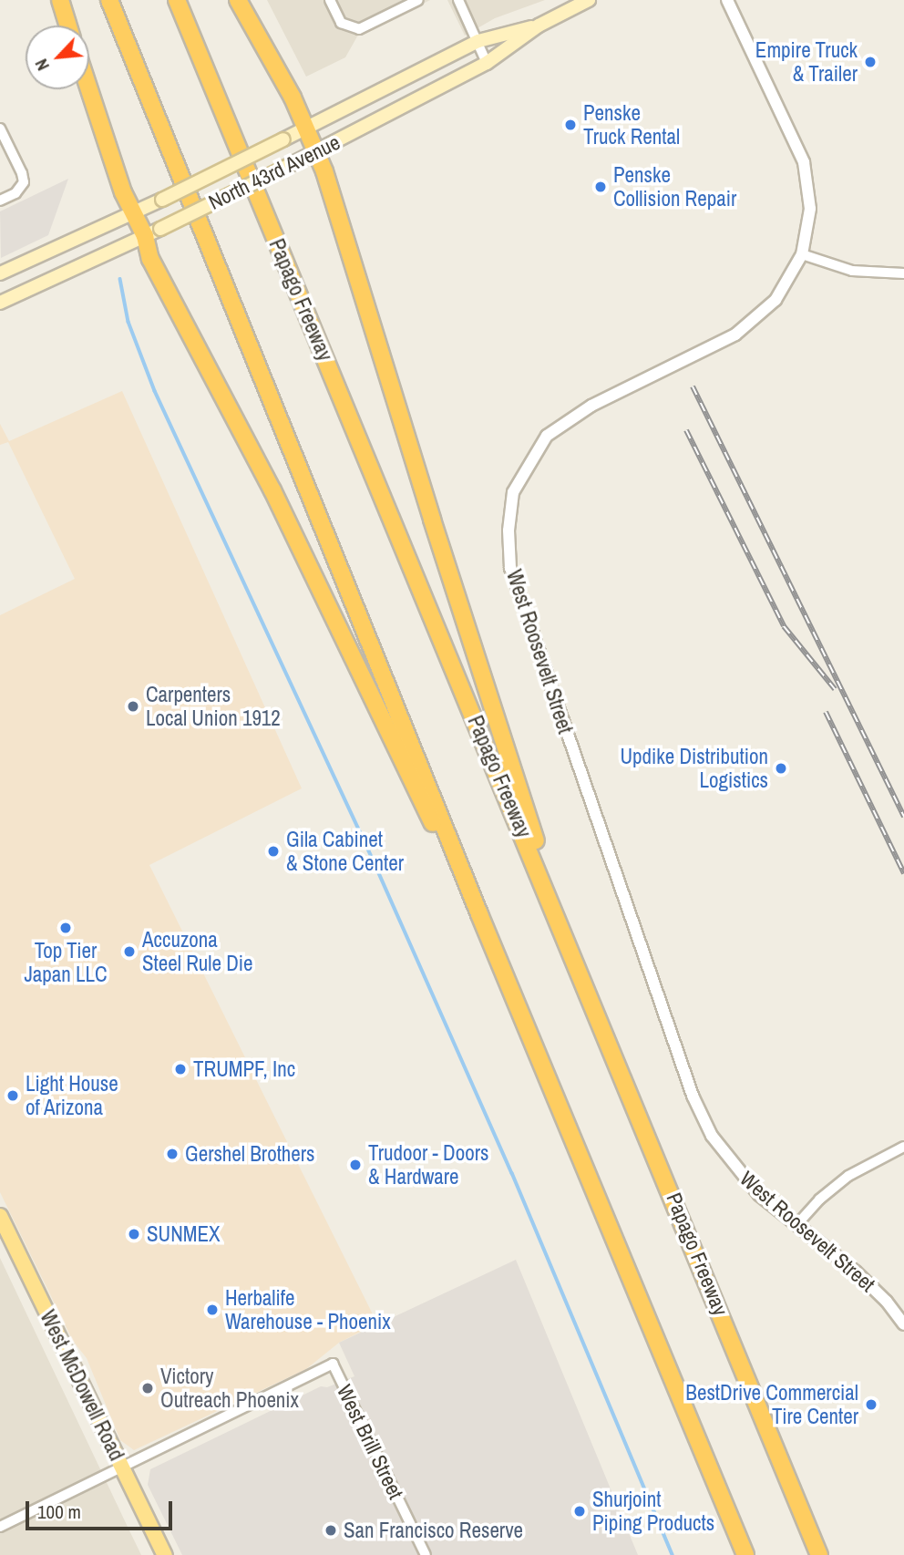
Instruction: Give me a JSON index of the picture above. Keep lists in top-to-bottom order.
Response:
{
  "streets": {
    "highway": ["Papago Freeway"],
    "main road": ["North 43rd Avenue", "West McDowell Road"],
    "street": ["West Roosevelt Street", "West Brill Street"]
  },
  "crossings": [
    ["West McDowell Road", "West Brill Street"]
  ],
  "places": [
    "Empire Truck & Trailer",
    "Penske Truck Rental",
    "Penske Collision Repair",
    "Carpenters Local Union 1912",
    "Updike Distribution Logistics",
    "Gila Cabinet & Stone Center",
    "Top Tier Japan LLC",
    "Accuzona Steel Rule Die",
    "TRUMPF, Inc",
    "Light House of Arizona",
    "Gershel Brothers",
    "Trudoor - Doors & Hardware",
    "SUNMEX",
    "Herbalife Warehouse - Phoenix",
    "Victory Outreach Phoenix",
    "BestDrive Commercial Tire Center",
    "Shurjoint Piping Products",
    "San Francisco Reserve"
  ],
  "scale_bar": "100 m",
  "north": "bottom left"
}
